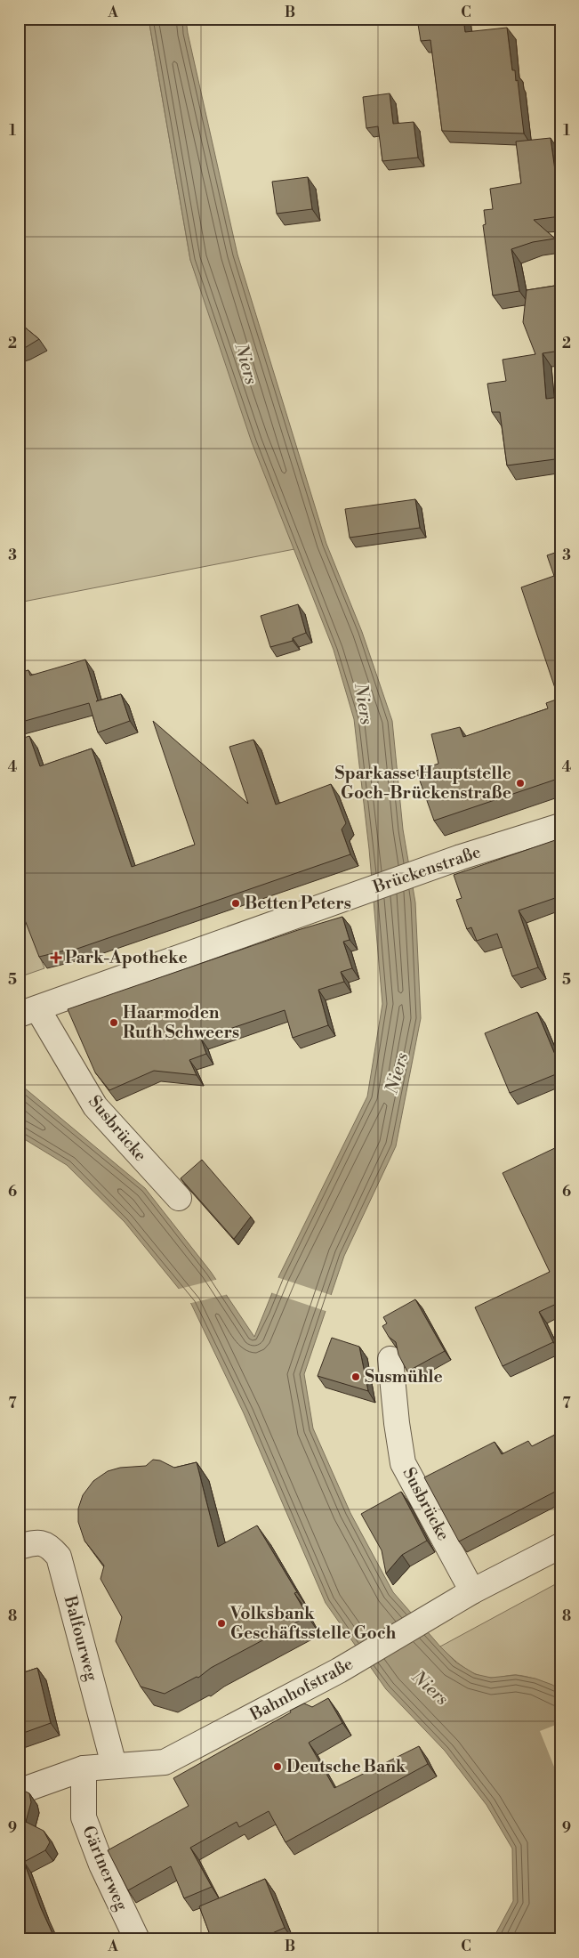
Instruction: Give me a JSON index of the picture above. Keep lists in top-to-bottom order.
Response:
{
  "streets": {
    "street": [
      "Brückenstraße",
      "Susbrücke",
      "Balfourweg",
      "Bahnhofstraße",
      "Gärtnerweg"
    ]
  },
  "crossings": [
    ["Brückenstraße", "Susbrücke"],
    ["Susbrücke", "Bahnhofstraße"],
    ["Balfourweg", "Bahnhofstraße"],
    ["Bahnhofstraße", "Gärtnerweg"]
  ],
  "water": ["Niers"],
  "places": {
    "other": [
      "Sparkasse Hauptstelle Goch-Brückenstraße",
      "Betten Peters",
      "Haarmoden Ruth Schweers",
      "Susmühle",
      "Volksbank Geschäftsstelle Goch",
      "Deutsche Bank"
    ],
    "health": ["Park-Apotheke"]
  },
  "grid": {
    "columns": ["A", "B", "C"],
    "rows": [
      "1",
      "2",
      "3",
      "4",
      "5",
      "6",
      "7",
      "8",
      "9"
    ]
  }
}
